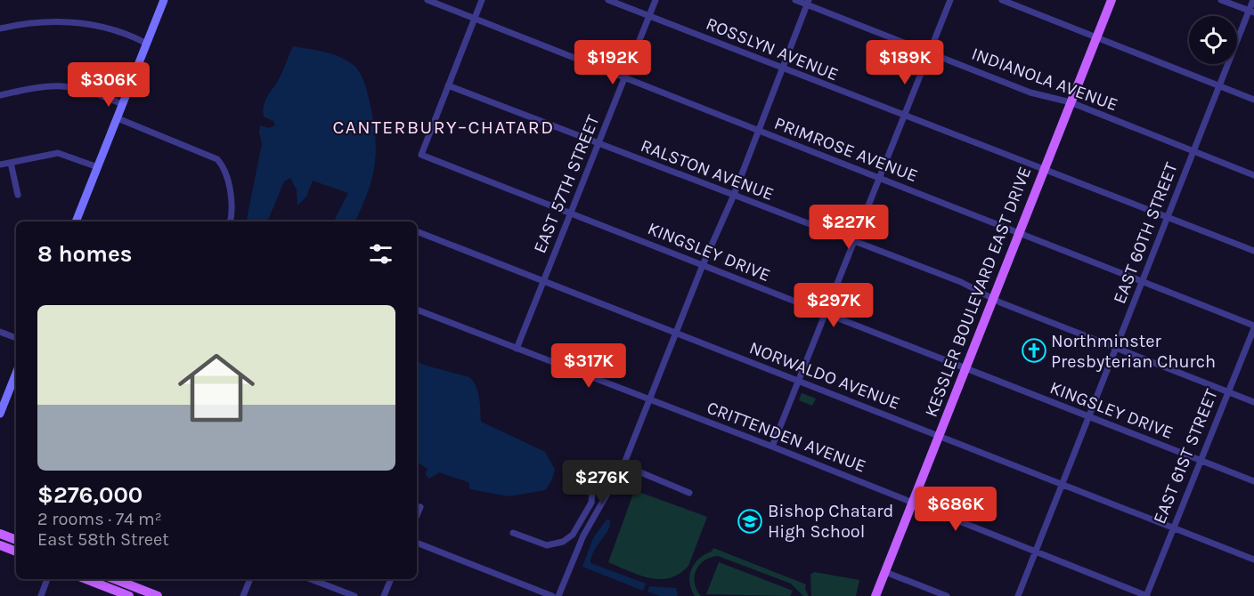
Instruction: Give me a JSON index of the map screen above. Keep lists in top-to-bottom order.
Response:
{
  "streets": {
    "main road": ["KESSLER BOULEVARD EAST DRIVE"],
    "street": [
      "ROSSLYN AVENUE",
      "INDIANOLA AVENUE",
      "PRIMROSE AVENUE",
      "RALSTON AVENUE",
      "EAST 57TH STREET",
      "EAST 60TH STREET",
      "KINGSLEY DRIVE",
      "NORWALDO AVENUE",
      "CRITTENDEN AVENUE",
      "EAST 61ST STREET"
    ]
  },
  "crossings": [
    ["ROSSLYN AVENUE", "EAST 57TH STREET"],
    ["ROSSLYN AVENUE", "EAST 60TH STREET"],
    ["ROSSLYN AVENUE", "KESSLER BOULEVARD EAST DRIVE"],
    ["INDIANOLA AVENUE", "EAST 60TH STREET"],
    ["INDIANOLA AVENUE", "KESSLER BOULEVARD EAST DRIVE"],
    ["PRIMROSE AVENUE", "EAST 57TH STREET"],
    ["PRIMROSE AVENUE", "EAST 60TH STREET"],
    ["PRIMROSE AVENUE", "KESSLER BOULEVARD EAST DRIVE"],
    ["PRIMROSE AVENUE", "EAST 61ST STREET"],
    ["RALSTON AVENUE", "EAST 57TH STREET"],
    ["RALSTON AVENUE", "EAST 60TH STREET"],
    ["RALSTON AVENUE", "KINGSLEY DRIVE"],
    ["RALSTON AVENUE", "KESSLER BOULEVARD EAST DRIVE"],
    ["RALSTON AVENUE", "EAST 61ST STREET"],
    ["EAST 57TH STREET", "KINGSLEY DRIVE"],
    ["EAST 57TH STREET", "NORWALDO AVENUE"],
    ["EAST 57TH STREET", "CRITTENDEN AVENUE"],
    ["EAST 60TH STREET", "KINGSLEY DRIVE"],
    ["EAST 60TH STREET", "NORWALDO AVENUE"],
    ["EAST 60TH STREET", "CRITTENDEN AVENUE"],
    ["KINGSLEY DRIVE", "KESSLER BOULEVARD EAST DRIVE"],
    ["KINGSLEY DRIVE", "EAST 61ST STREET"],
    ["KESSLER BOULEVARD EAST DRIVE", "NORWALDO AVENUE"],
    ["KESSLER BOULEVARD EAST DRIVE", "CRITTENDEN AVENUE"],
    ["NORWALDO AVENUE", "EAST 61ST STREET"],
    ["CRITTENDEN AVENUE", "EAST 61ST STREET"]
  ],
  "districts": ["CANTERBURY–CHATARD"],
  "places": {
    "church": ["Northminster Presbyterian Church"],
    "school or university": ["Bishop Chatard High School"]
  },
  "page": {
    "price": [
      "$192K",
      "$189K",
      "$306K",
      "$227K",
      "$297K",
      "$317K",
      "$276K",
      "$686K"
    ],
    "heading": "8 homes",
    "list": [
      {
        "name": "$276,000",
        "note": "2 rooms · 74 m² · East 58th Street"
      }
    ]
  }
}
